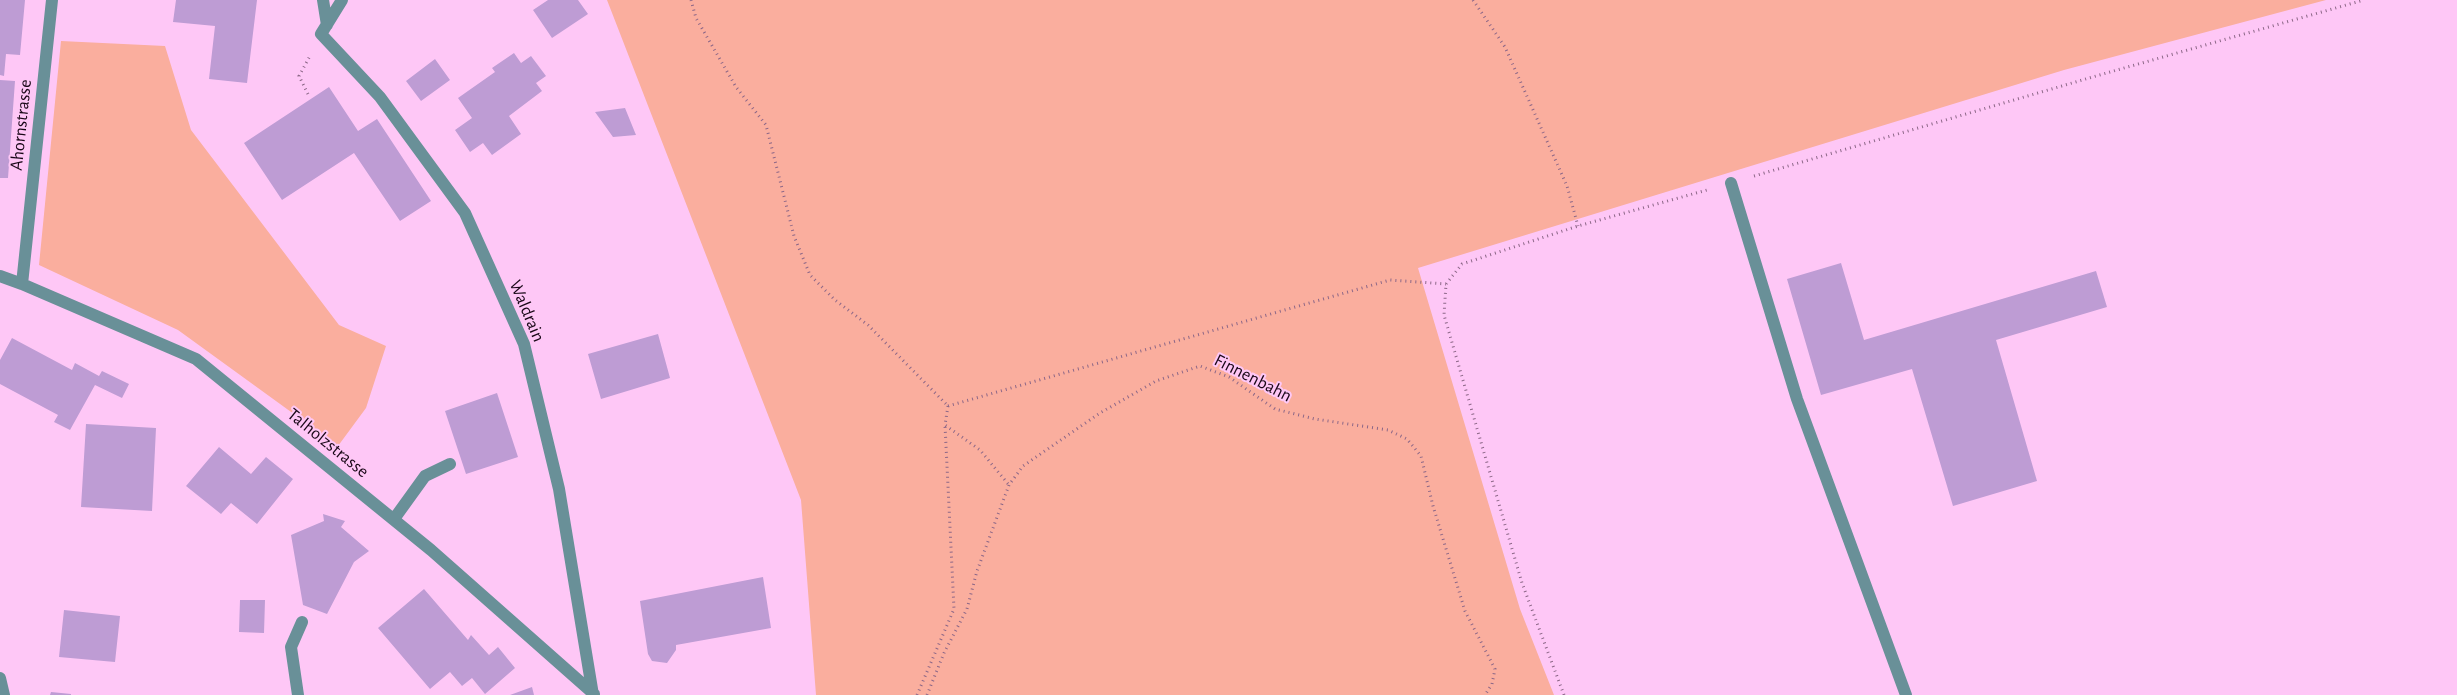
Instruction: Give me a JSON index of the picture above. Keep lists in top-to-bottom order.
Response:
{
  "streets": {
    "street": ["Ahornstrasse", "Waldrain", "Talholzstrasse"],
    "path": ["Finnenbahn"]
  },
  "crossings": [
    ["Ahornstrasse", "Talholzstrasse"],
    ["Waldrain", "Talholzstrasse"]
  ]
}
